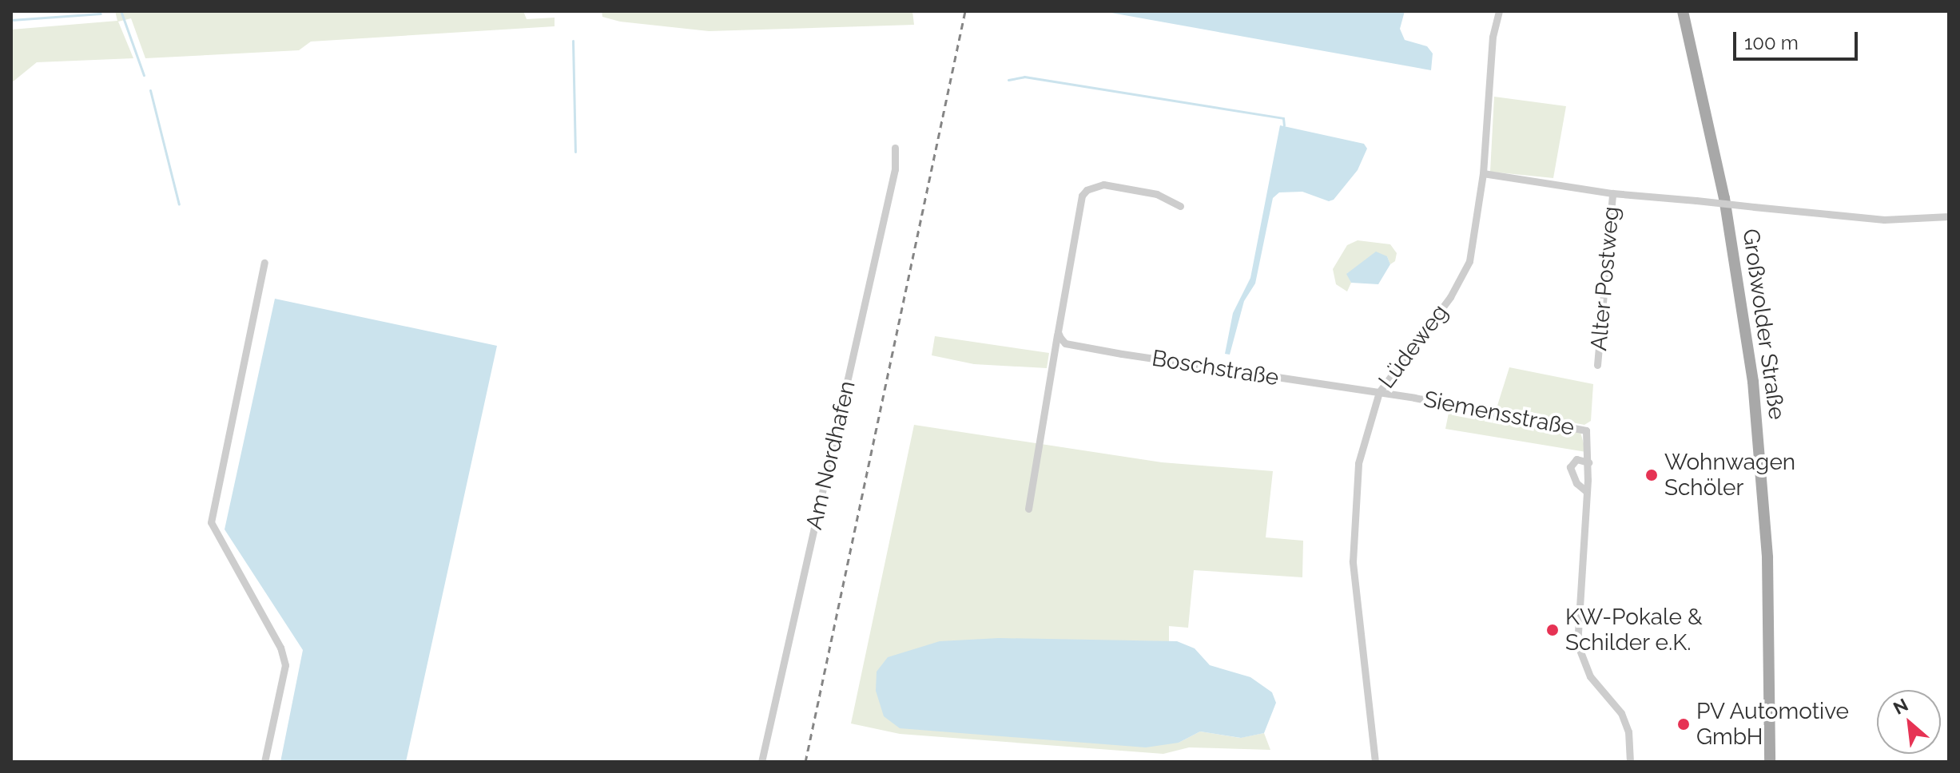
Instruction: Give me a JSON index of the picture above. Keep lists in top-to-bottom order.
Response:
{
  "streets": {
    "main road": ["Großwolder Straße"],
    "street": [
      "Alter Postweg",
      "Lüdeweg",
      "Boschstraße",
      "Siemensstraße",
      "Am Nordhafen"
    ]
  },
  "crossings": [
    ["Alter Postweg", "Lüdeweg"],
    ["Lüdeweg", "Boschstraße"],
    ["Lüdeweg", "Siemensstraße"],
    ["Boschstraße", "Siemensstraße"]
  ],
  "places": ["Wohnwagen Schöler", "KW-Pokale & Schilder e.K.", "PV Automotive GmbH"],
  "scale_bar": "100 m",
  "north": "top left"
}
